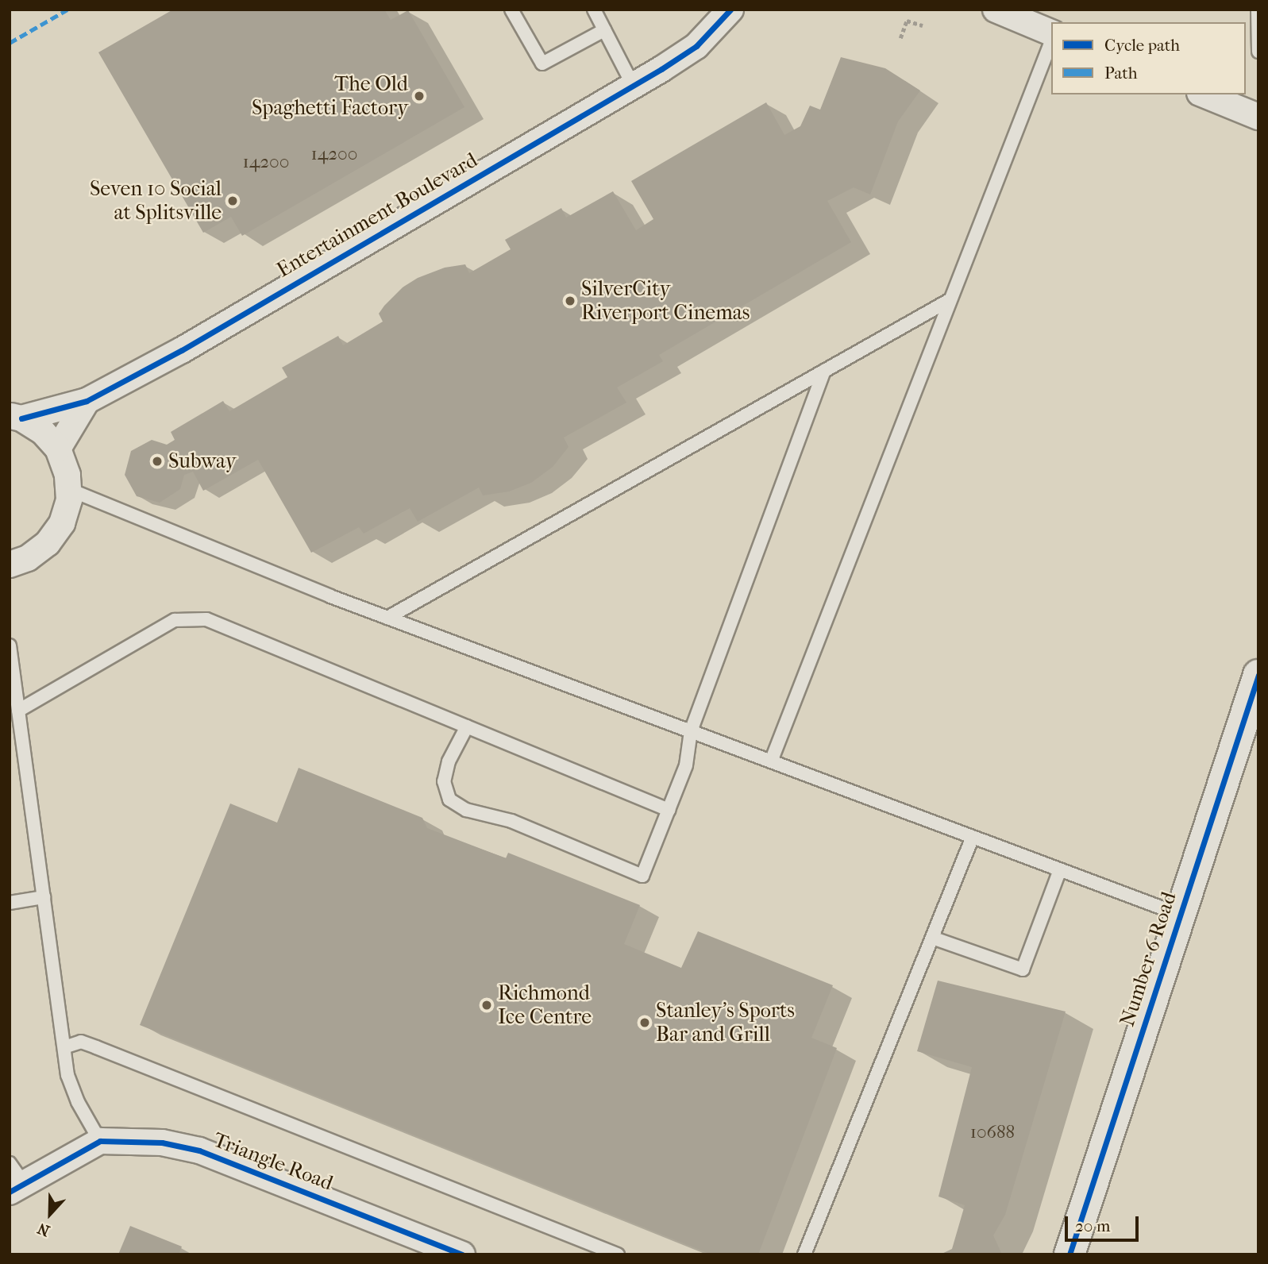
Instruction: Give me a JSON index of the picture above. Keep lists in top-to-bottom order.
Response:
{
  "streets": {
    "street": ["Entertainment Boulevard", "Number 6 Road", "Triangle Road"]
  },
  "places": [
    "The Old Spaghetti Factory",
    "Seven 10 Social at Splitsville",
    "SilverCity Riverport Cinemas",
    "Subway",
    "Richmond Ice Centre",
    "Stanley's Sports Bar and Grill"
  ],
  "house_numbers": ["14200", "14200", "10688"],
  "legend": ["Cycle path", "Path"],
  "scale_bar": "20 m",
  "north": "bottom"
}
